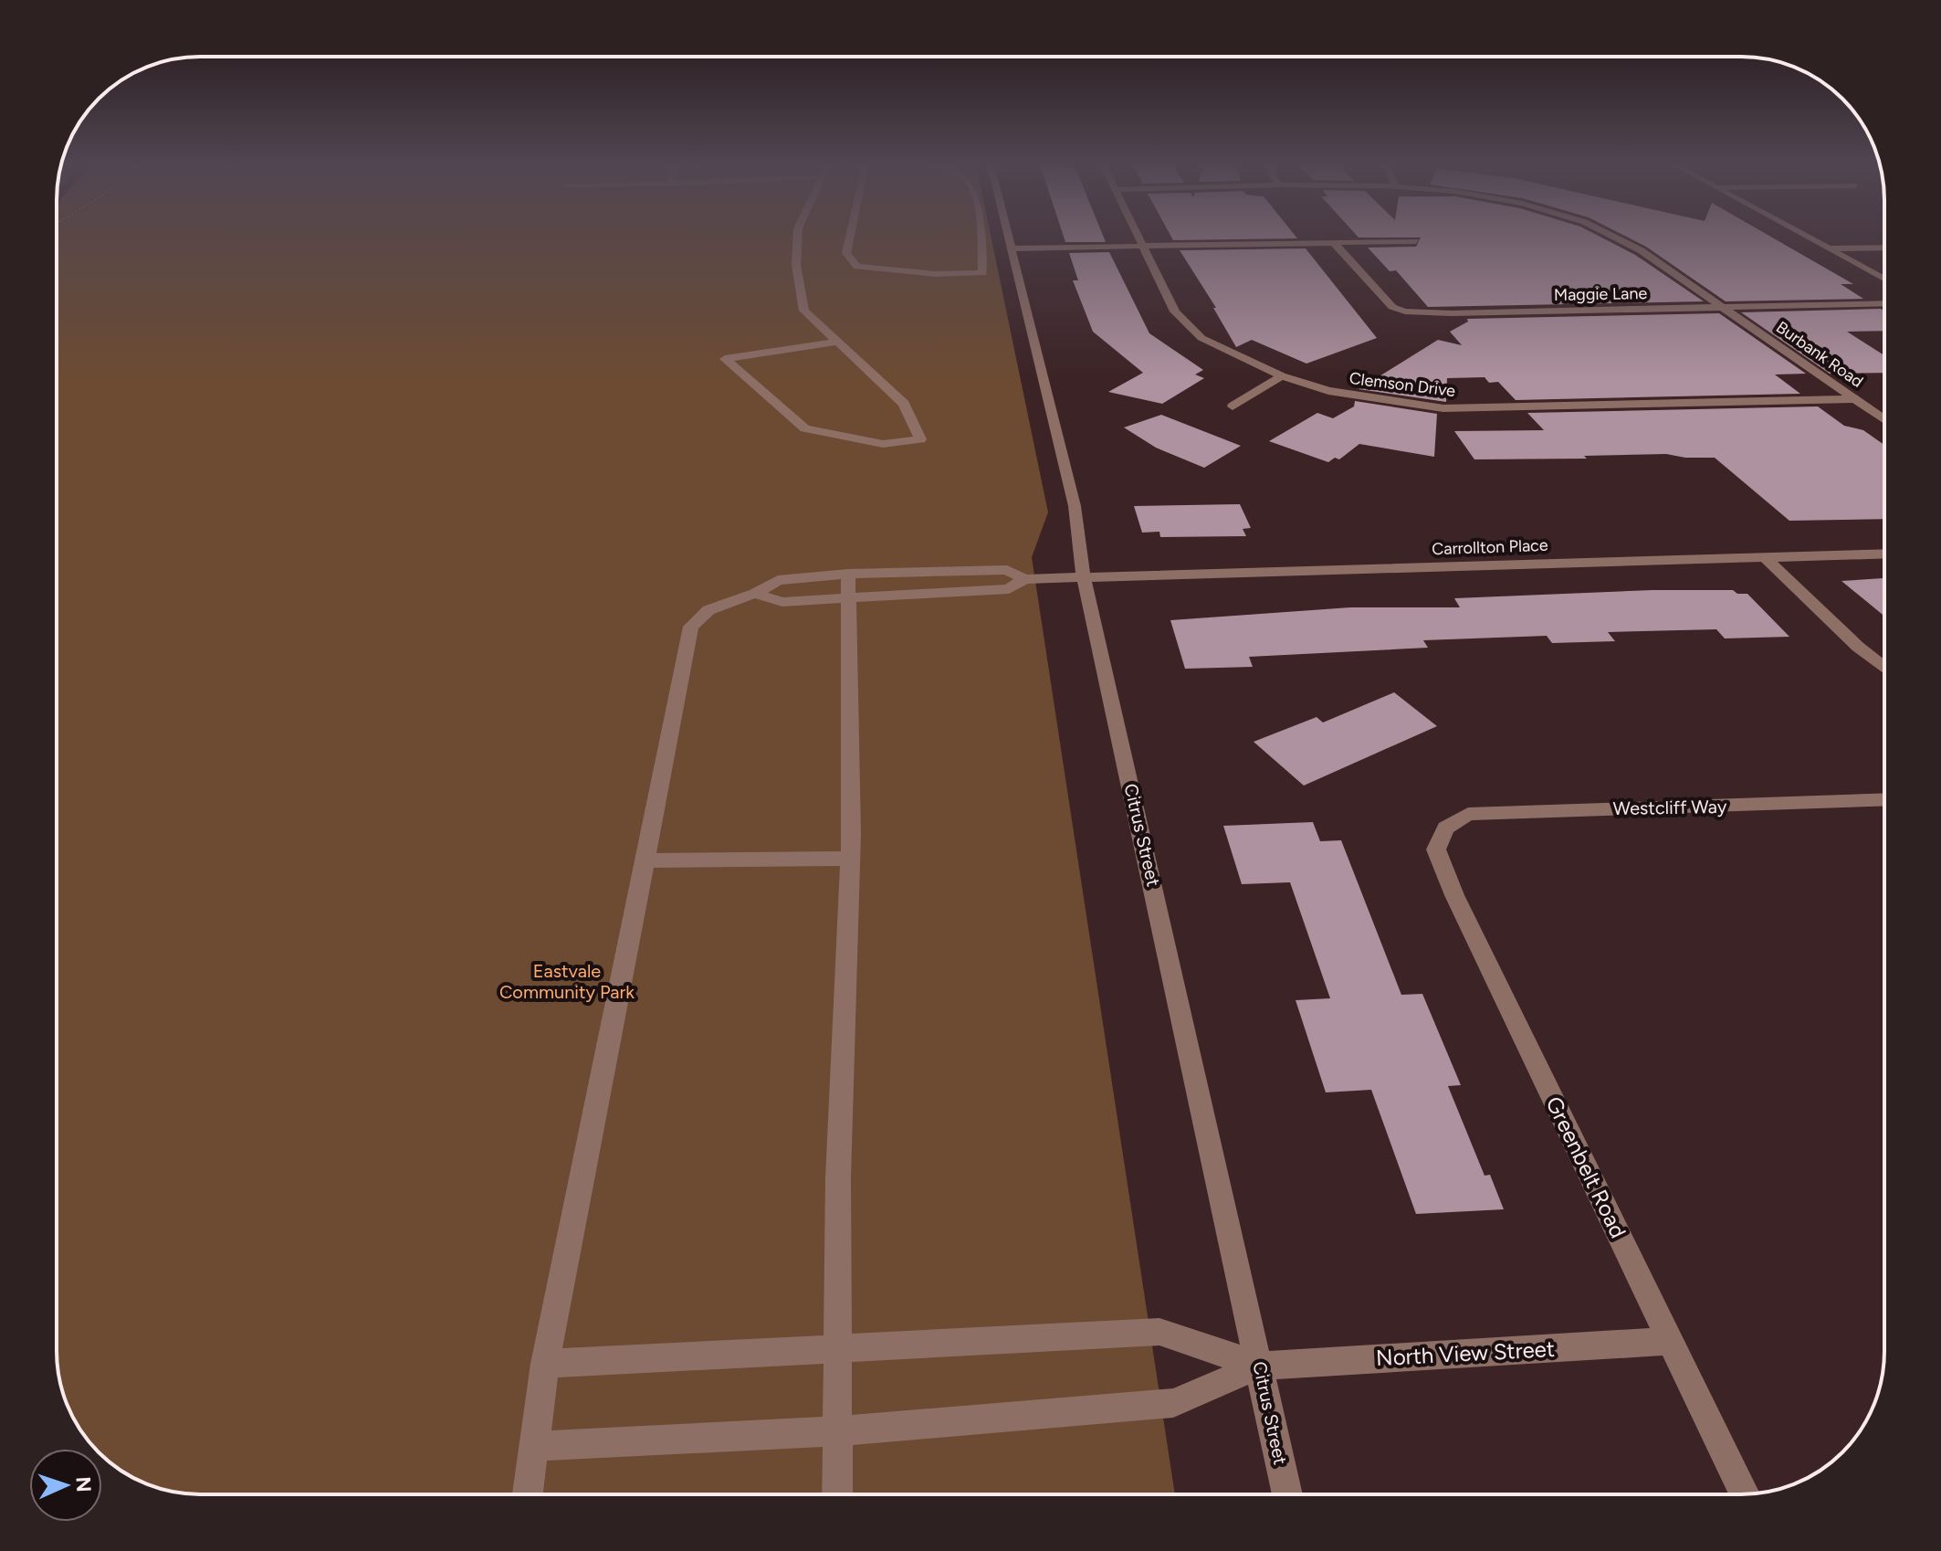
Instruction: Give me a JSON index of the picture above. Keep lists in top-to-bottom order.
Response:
{
  "streets": {
    "street": [
      "Maggie Lane",
      "Burbank Road",
      "Clemson Drive",
      "Carrollton Place",
      "Westcliff Way",
      "Citrus Street",
      "Greenbelt Road",
      "North View Street"
    ]
  },
  "crossings": [
    ["Maggie Lane", "Burbank Road"],
    ["Burbank Road", "Clemson Drive"],
    ["Carrollton Place", "Citrus Street"],
    ["Westcliff Way", "Greenbelt Road"],
    ["Citrus Street", "North View Street"],
    ["Greenbelt Road", "North View Street"]
  ],
  "parks": ["Eastvale Community Park"],
  "north": "right"
}
